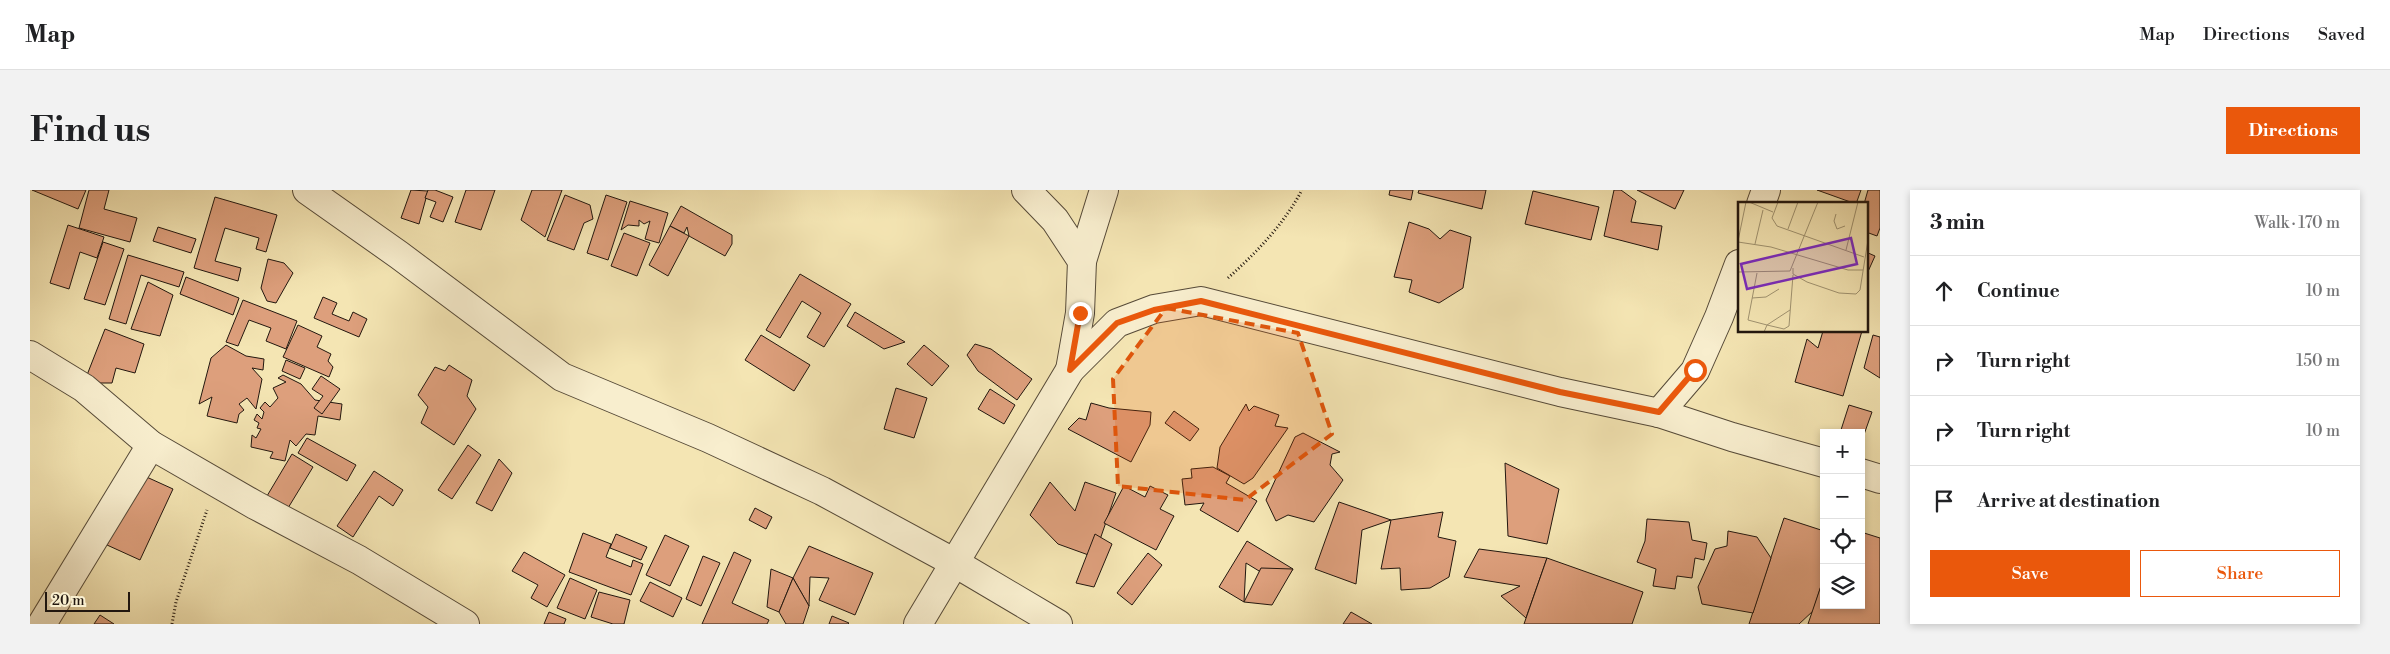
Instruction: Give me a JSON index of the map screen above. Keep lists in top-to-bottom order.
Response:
{
  "scale_bar": "20 m",
  "page": {
    "header": "Map",
    "nav": ["Map", "Directions", "Saved"],
    "buttons": [
      "Directions",
      ["Save", "Share"]
    ],
    "title": "Find us",
    "heading": ["3 min", "Walk · 170 m"],
    "list": [
      ["Continue", "10 m"],
      ["Turn right", "150 m"],
      ["Turn right", "10 m"],
      "Arrive at destination"
    ],
    "map_buttons": ["+", "−"],
    "scale": "20 m"
  }
}
